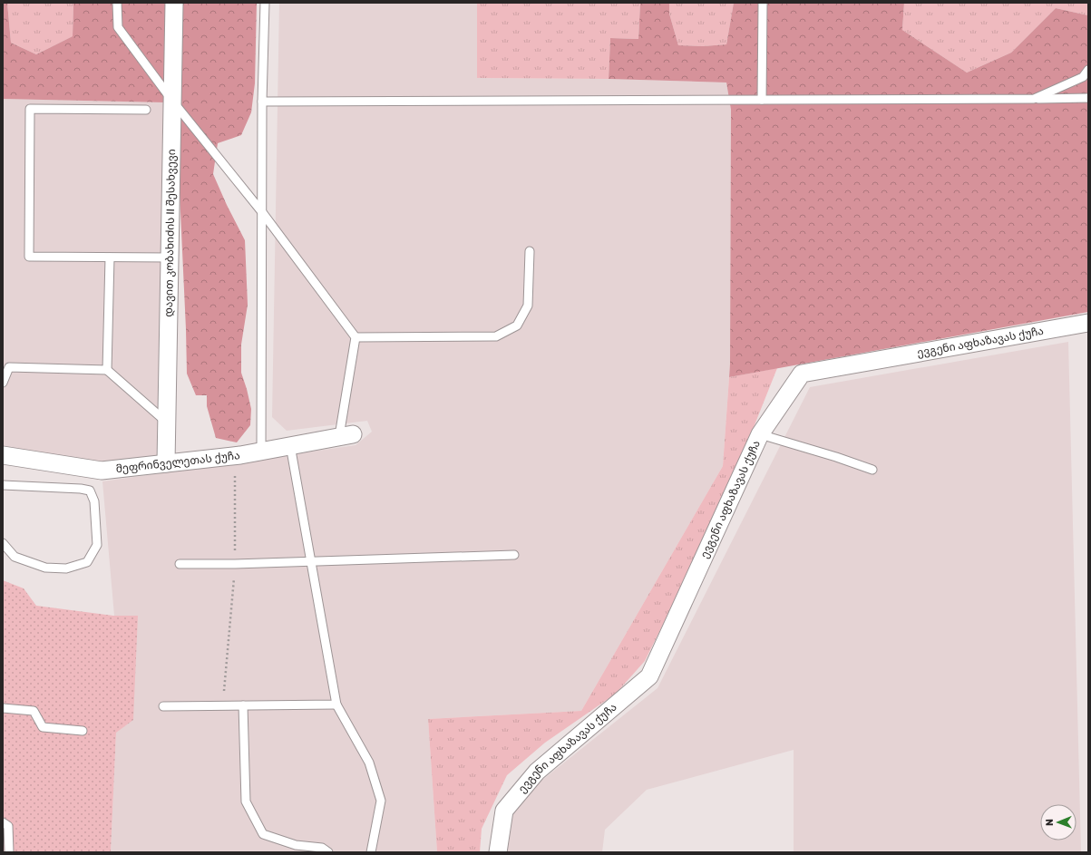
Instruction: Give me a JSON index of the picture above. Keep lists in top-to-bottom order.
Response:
{
  "streets": {
    "street": ["დავით კობახიძის II შესახვევი", "ევგენი აფხაზავას ქუჩა", "მეფრინველეთას ქუჩა"]
  },
  "crossings": [
    ["დავით კობახიძის II შესახვევი", "მეფრინველეთას ქუჩა"]
  ],
  "north": "left"
}
